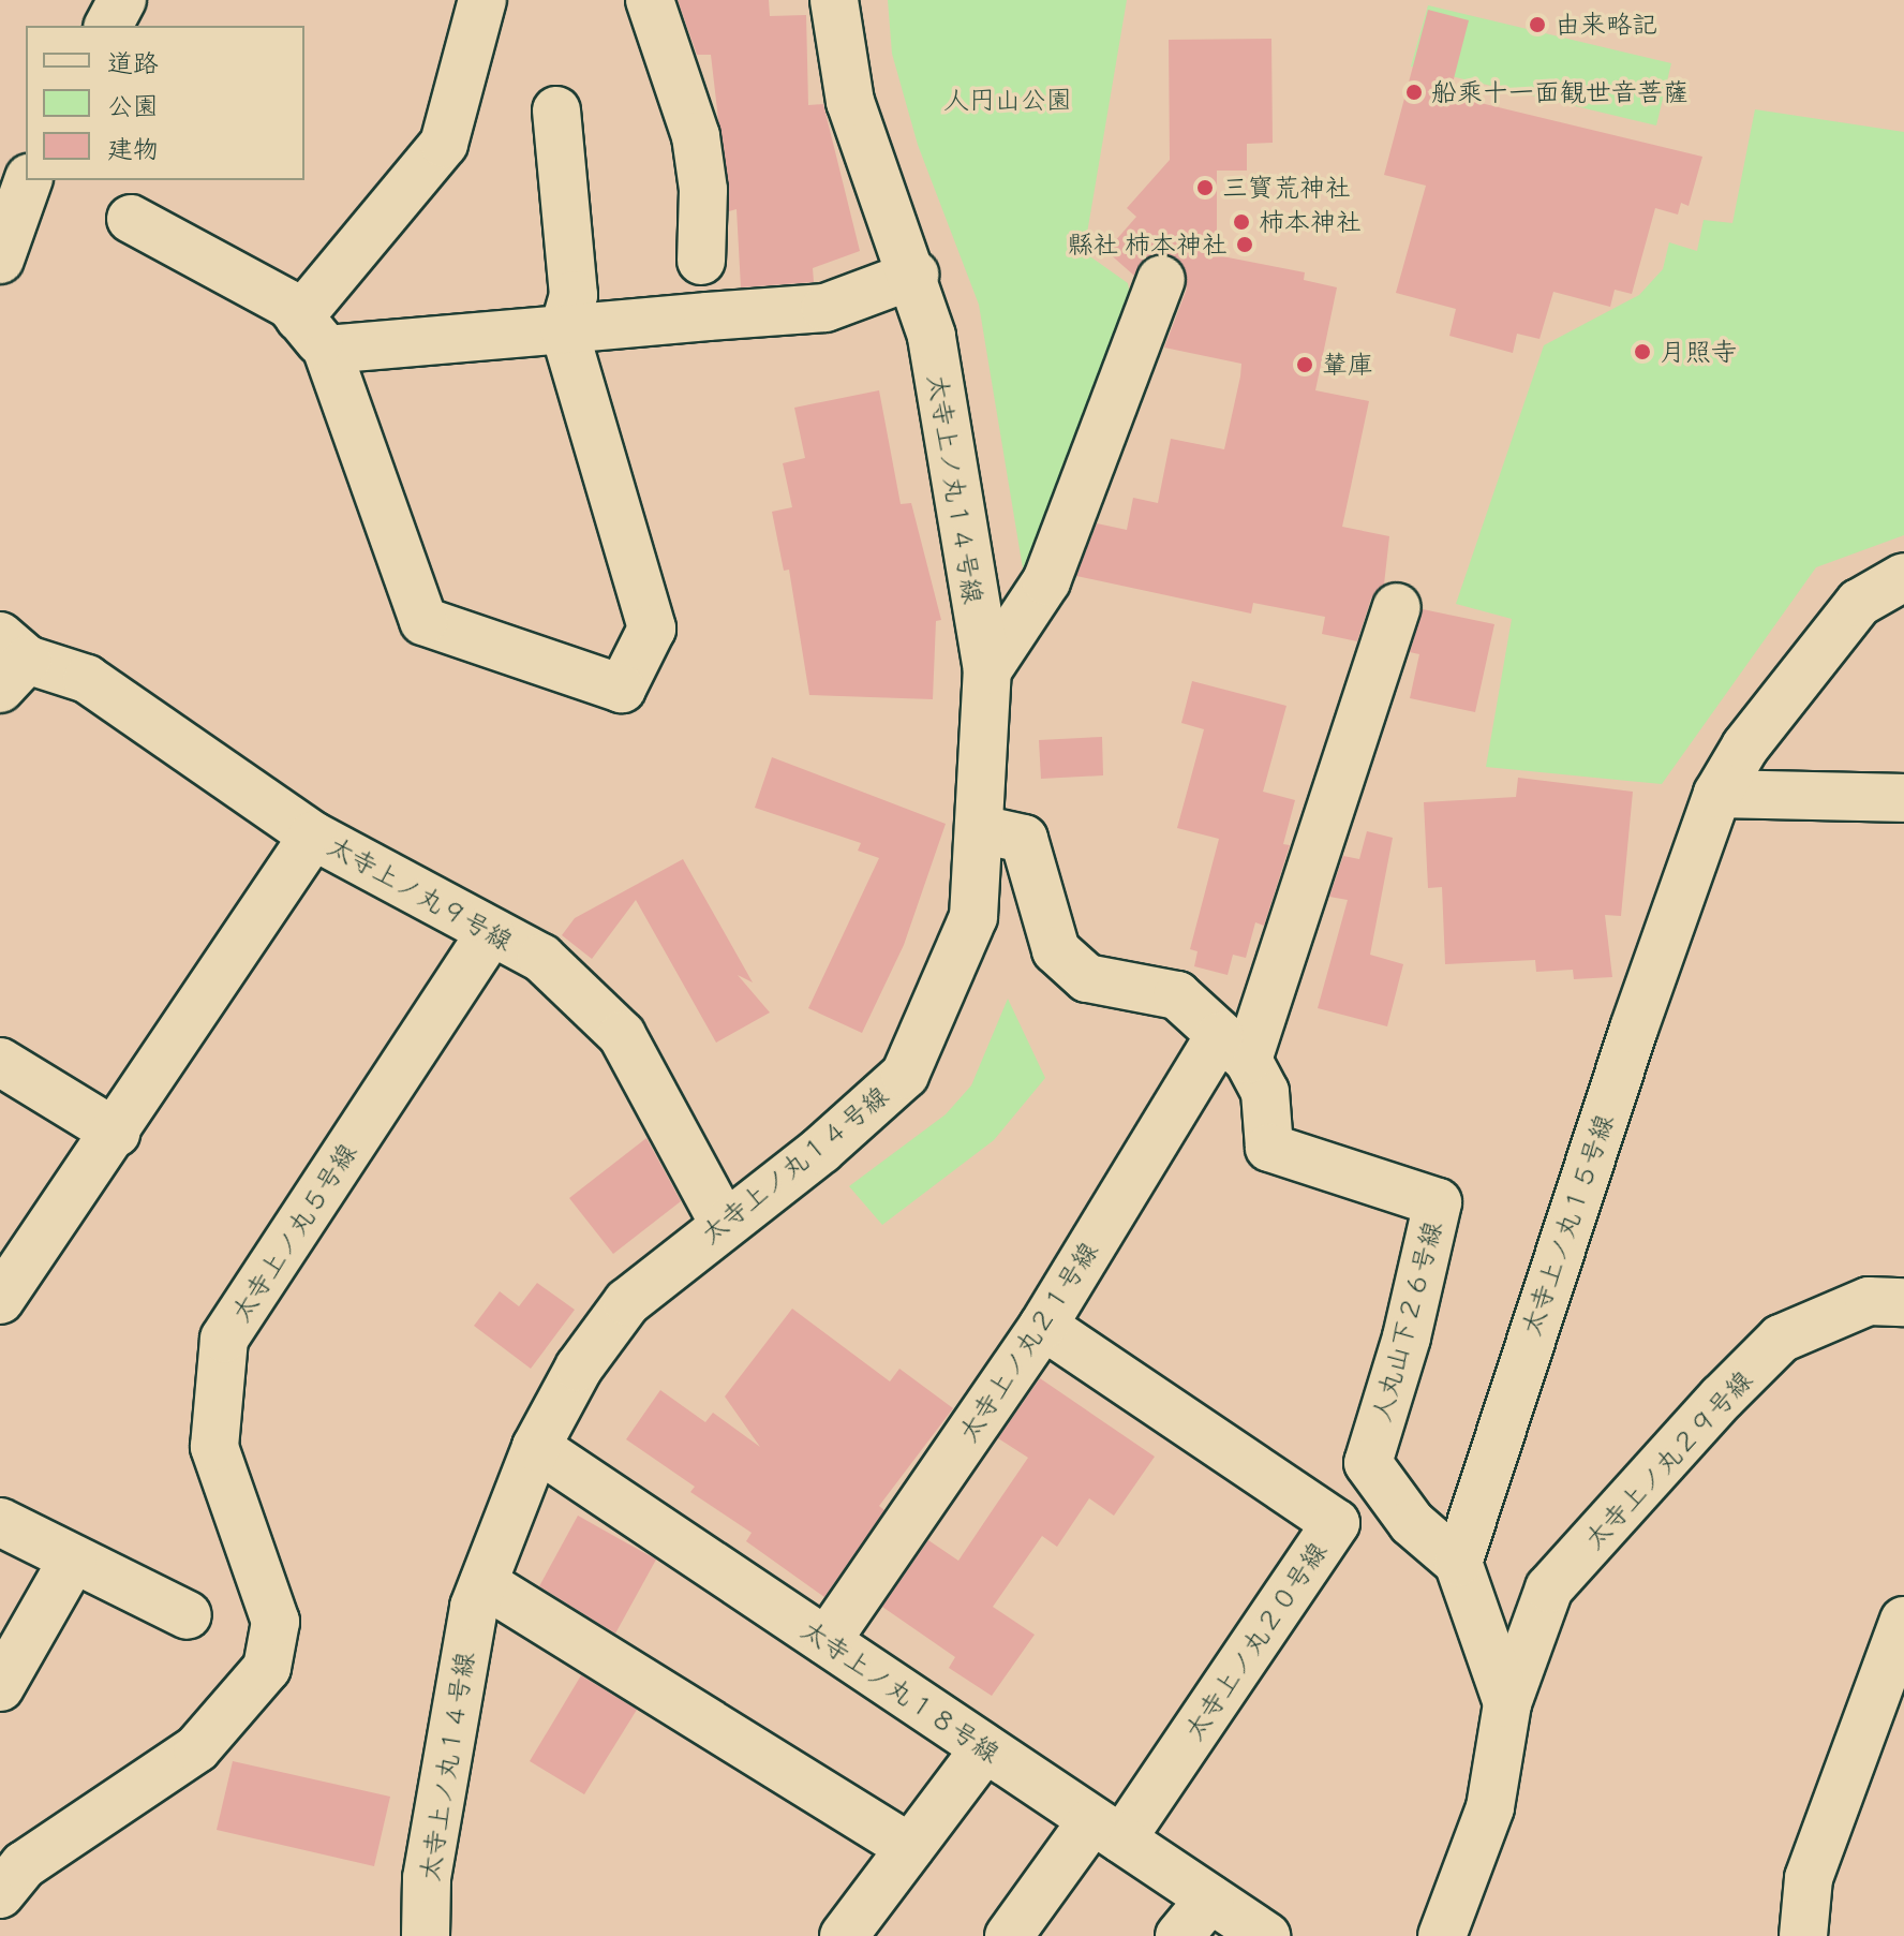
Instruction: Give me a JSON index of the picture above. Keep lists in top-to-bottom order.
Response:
{
  "streets": {
    "street": [
      "太寺上ノ丸１４号線",
      "太寺上ノ丸９号線",
      "太寺上ノ丸１５号線",
      "太寺上ノ丸５号線",
      "人丸山下２６号線",
      "太寺上ノ丸２１号線",
      "太寺上ノ丸２９号線",
      "太寺上ノ丸２０号線",
      "太寺上ノ丸１８号線"
    ]
  },
  "crossings": [
    ["太寺上ノ丸１４号線", "太寺上ノ丸９号線"],
    ["太寺上ノ丸１４号線", "太寺上ノ丸１８号線"],
    ["太寺上ノ丸９号線", "太寺上ノ丸５号線"],
    ["太寺上ノ丸１５号線", "人丸山下２６号線"],
    ["人丸山下２６号線", "太寺上ノ丸２１号線"],
    ["太寺上ノ丸２１号線", "太寺上ノ丸２０号線"],
    ["太寺上ノ丸２１号線", "太寺上ノ丸１８号線"],
    ["太寺上ノ丸２０号線", "太寺上ノ丸１８号線"]
  ],
  "parks": ["人円山公園"],
  "places": [
    "由来略記",
    "船乘十一面観世音菩薩",
    "三寳荒神社",
    "柿本神社",
    "縣社 柿本神社",
    "月照寺",
    "輦庫"
  ],
  "legend": ["道路", "公園", "建物"]
}
